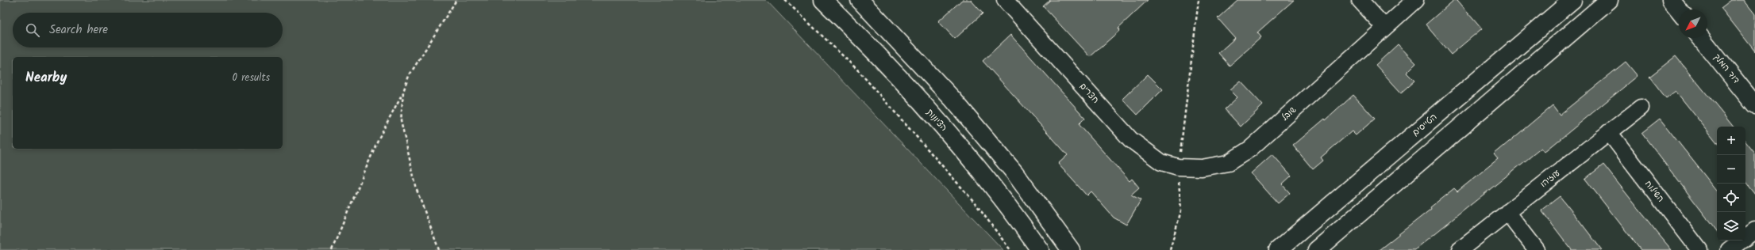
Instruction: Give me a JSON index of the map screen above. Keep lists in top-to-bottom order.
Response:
{
  "streets": {
    "street": [
      "דוד המלך",
      "חצרים",
      "שובל",
      "הציונות",
      "הטייסים",
      "עוזיהו",
      "השילוח"
    ]
  },
  "crossings": [
    ["חצרים", "שובל"],
    ["עוזיהו", "השילוח"]
  ],
  "north": "bottom left",
  "page": {
    "search": "Search here",
    "heading": ["Nearby", "0 results"],
    "map_buttons": ["+", "−"]
  }
}
